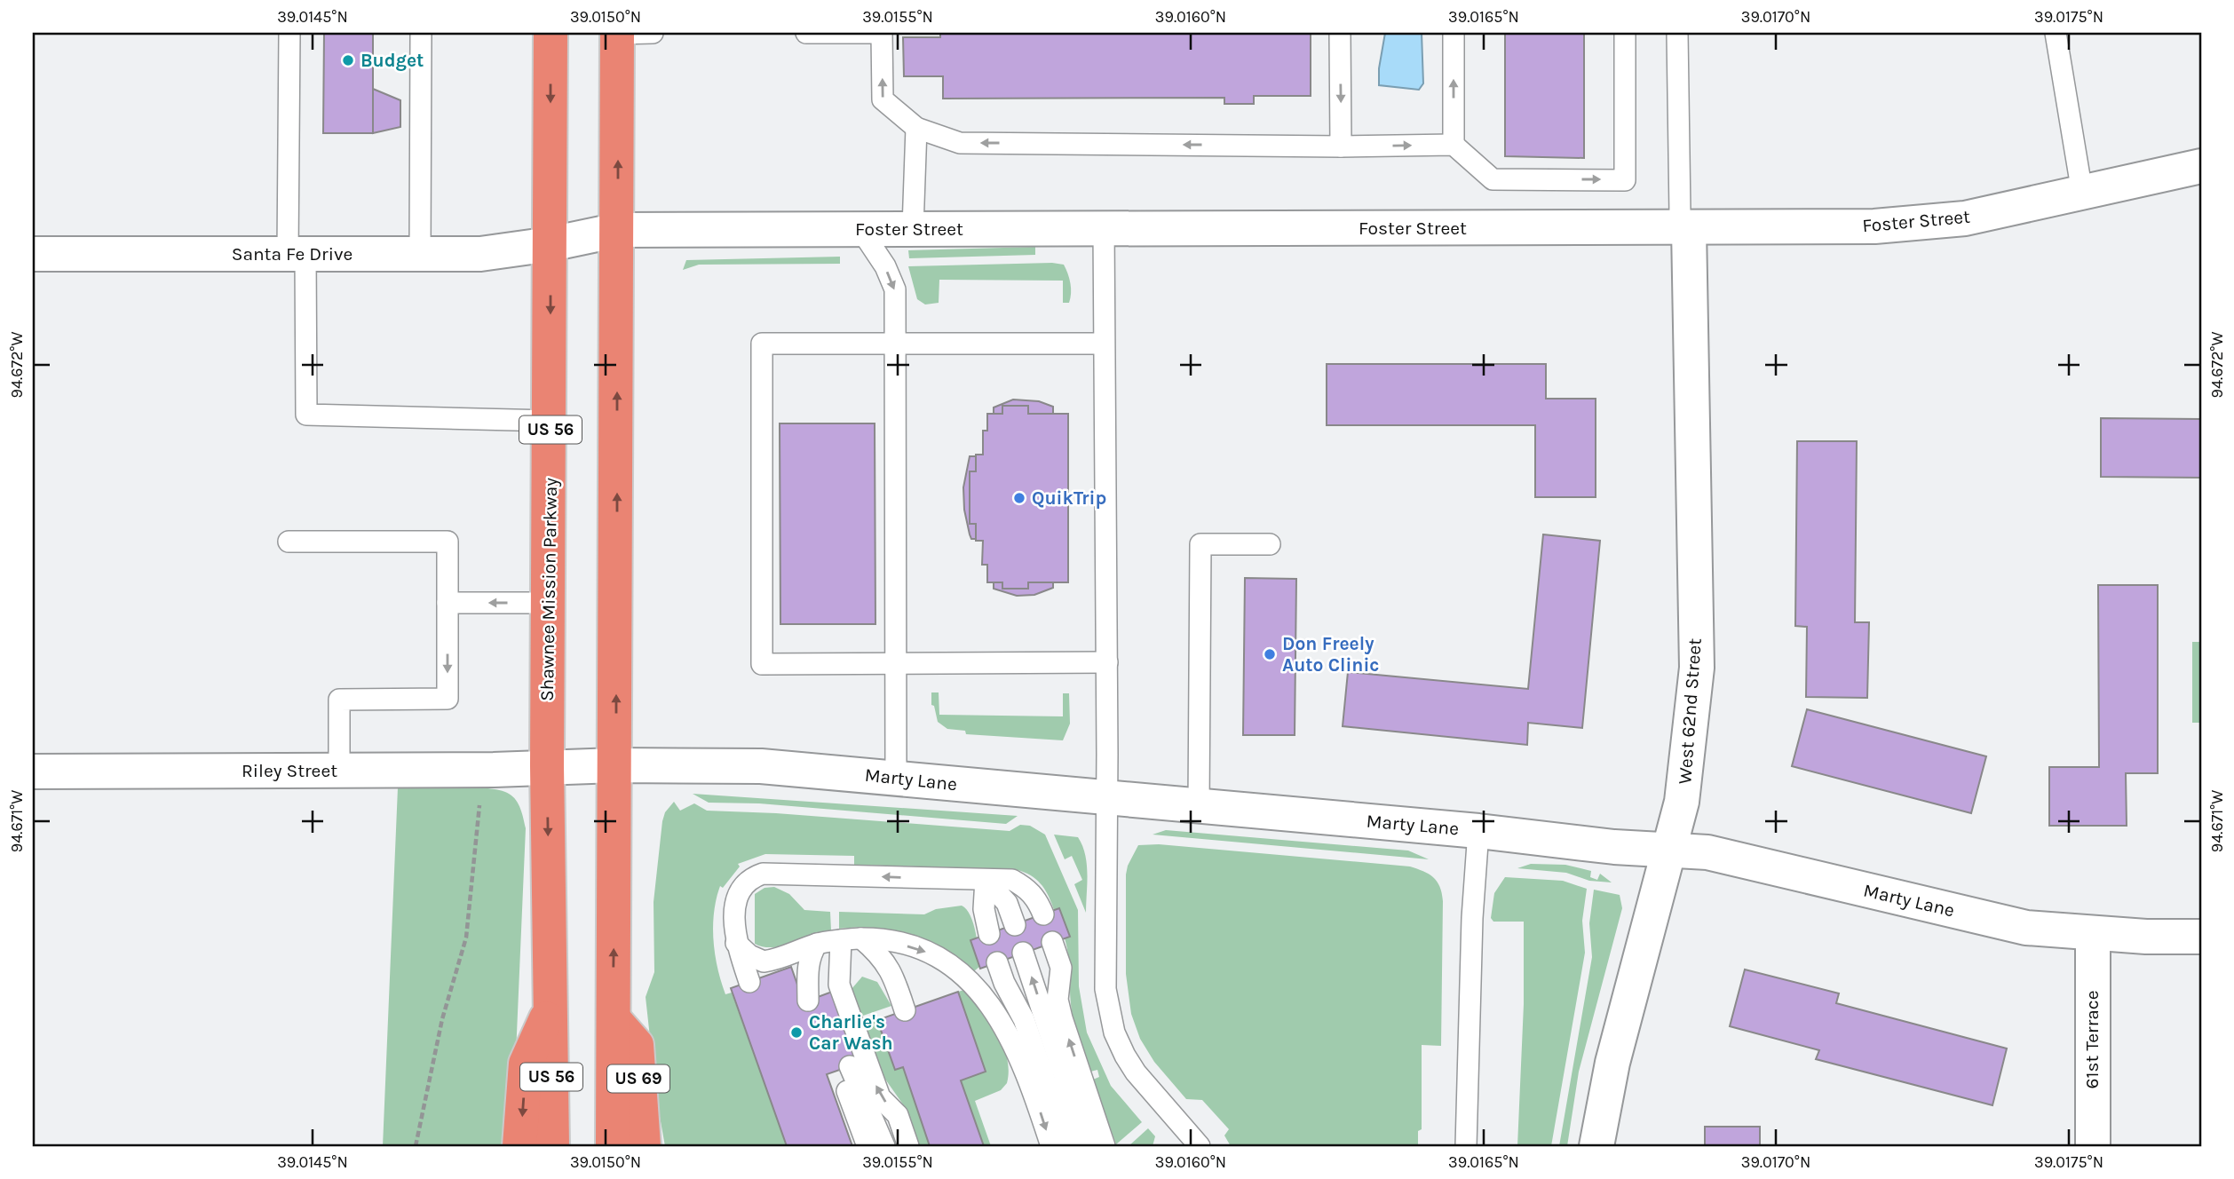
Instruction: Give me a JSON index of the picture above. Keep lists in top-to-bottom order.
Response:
{
  "streets": {
    "highway": ["US 56", "Shawnee Mission Parkway", "US 69"],
    "street": [
      "Foster Street",
      "Santa Fe Drive",
      "West 62nd Street",
      "Riley Street",
      "Marty Lane",
      "61st Terrace"
    ]
  },
  "crossings": [
    ["Foster Street", "Santa Fe Drive"],
    ["Foster Street", "Shawnee Mission Parkway"],
    ["Foster Street", "West 62nd Street"],
    ["Santa Fe Drive", "Shawnee Mission Parkway"],
    ["Shawnee Mission Parkway", "Riley Street"],
    ["Shawnee Mission Parkway", "Marty Lane"],
    ["West 62nd Street", "Marty Lane"],
    ["Riley Street", "Marty Lane"],
    ["Marty Lane", "61st Terrace"]
  ],
  "places": [
    "Budget",
    "QuikTrip",
    "Don Freely Auto Clinic",
    "Charlie's Car Wash"
  ],
  "coordinates": [
    "39.0145°N",
    "39.0150°N",
    "39.0155°N",
    "39.0160°N",
    "39.0165°N",
    "39.0170°N",
    "39.0175°N",
    "94.672°W",
    "94.671°W"
  ]
}
